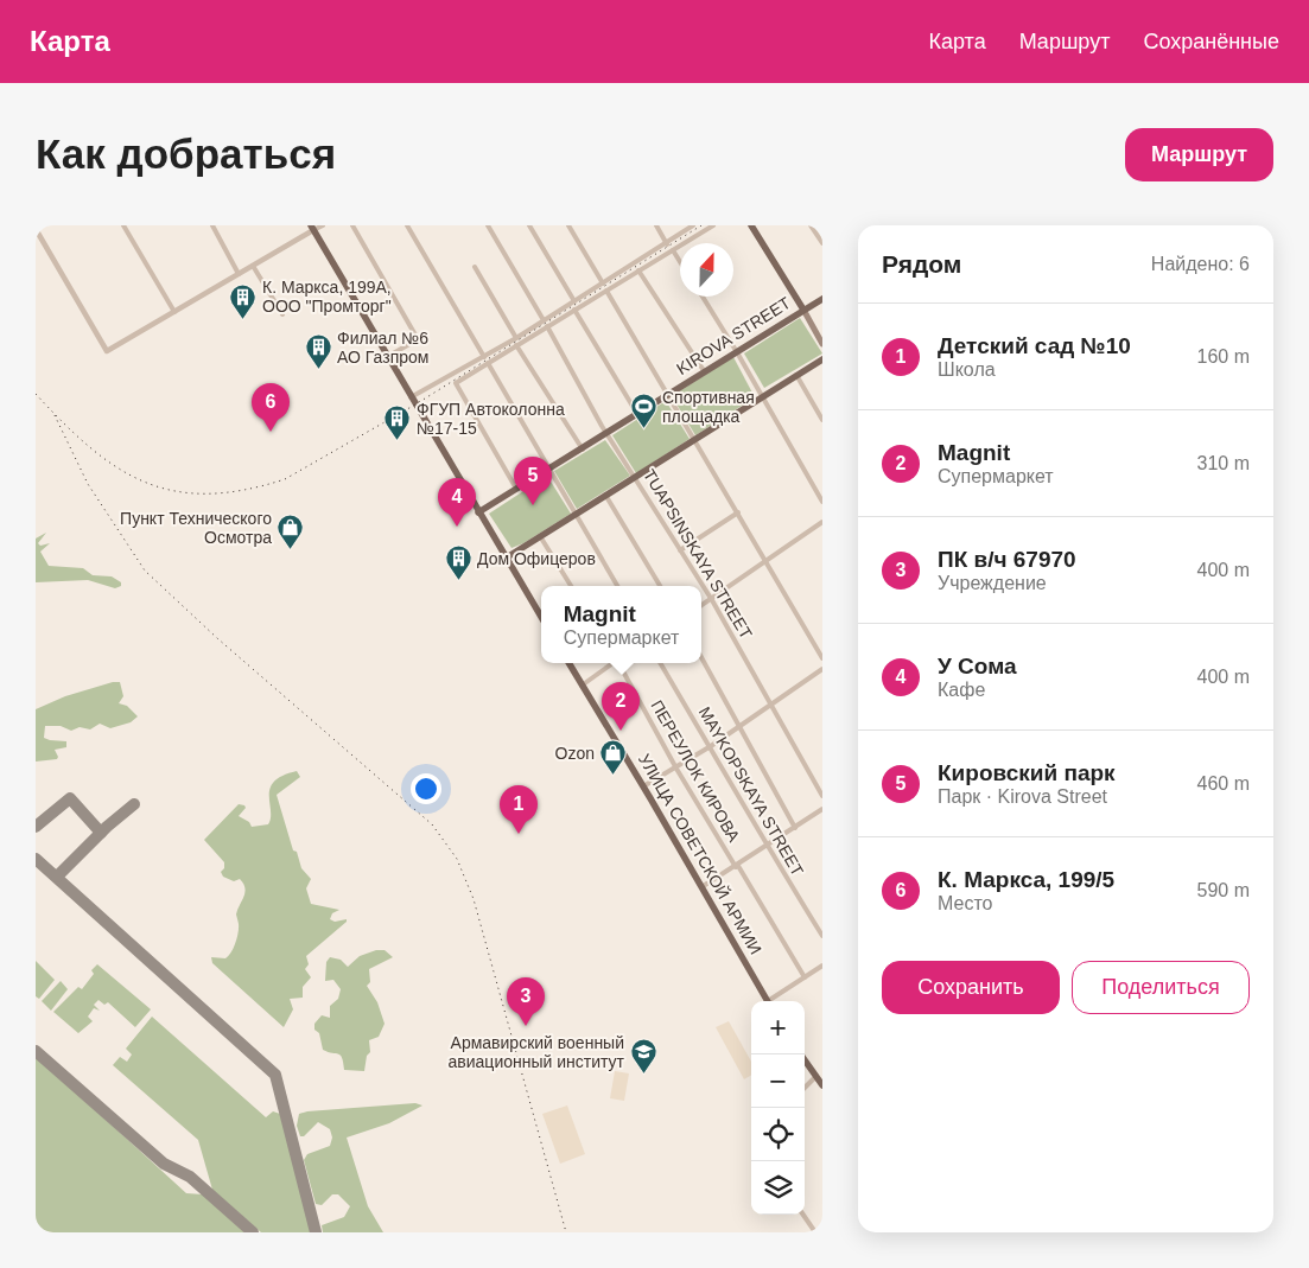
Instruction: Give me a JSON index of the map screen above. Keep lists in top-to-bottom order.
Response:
{
  "streets": {
    "main road": ["KIROVA STREET", "УЛИЦА СОВЕТСКОЙ АРМИИ"],
    "street": ["TUAPSINSKAYA STREET", "ПЕРЕУЛОК КИРОВА", "MAYKOPSKAYA STREET"]
  },
  "crossings": [
    ["KIROVA STREET", "TUAPSINSKAYA STREET"]
  ],
  "places": {
    "building": [
      "К. Маркса, 199А, ООО \"Промторг\"",
      "Филиал №6 АО Газпром",
      "ФГУП Автоколонна №17-15",
      "Дом Офицеров"
    ],
    "sports": ["Спортивная площадка"],
    "shop": ["Пункт Технического Осмотра", "Ozon"],
    "school or university": ["Армавирский военный авиационный институт"]
  },
  "north": "top",
  "page": {
    "header": "Карта",
    "nav": ["Карта", "Маршрут", "Сохранённые"],
    "buttons": [
      "Маршрут",
      ["Сохранить", "Поделиться"]
    ],
    "title": "Как добраться",
    "heading": ["Рядом", "Найдено: 6"],
    "list": [
      {
        "mark": "1",
        "name": "Детский сад №10",
        "note": "Школа",
        "value": "160 m"
      },
      {
        "mark": "2",
        "name": "Magnit",
        "note": "Супермаркет",
        "value": "310 m"
      },
      {
        "mark": "3",
        "name": "ПК в/ч 67970",
        "note": "Учреждение",
        "value": "400 m"
      },
      {
        "mark": "4",
        "name": "У Сома",
        "note": "Кафе",
        "value": "400 m"
      },
      {
        "mark": "5",
        "name": "Кировский парк",
        "note": "Парк · Kirova Street",
        "value": "460 m"
      },
      {
        "mark": "6",
        "name": "К. Маркса, 199/5",
        "note": "Место",
        "value": "590 m"
      }
    ],
    "pins": [
      "6",
      "5",
      "4",
      "2",
      "1",
      "3"
    ],
    "popup": ["Magnit", "Супермаркет"],
    "map_buttons": ["+", "−"]
  }
}
